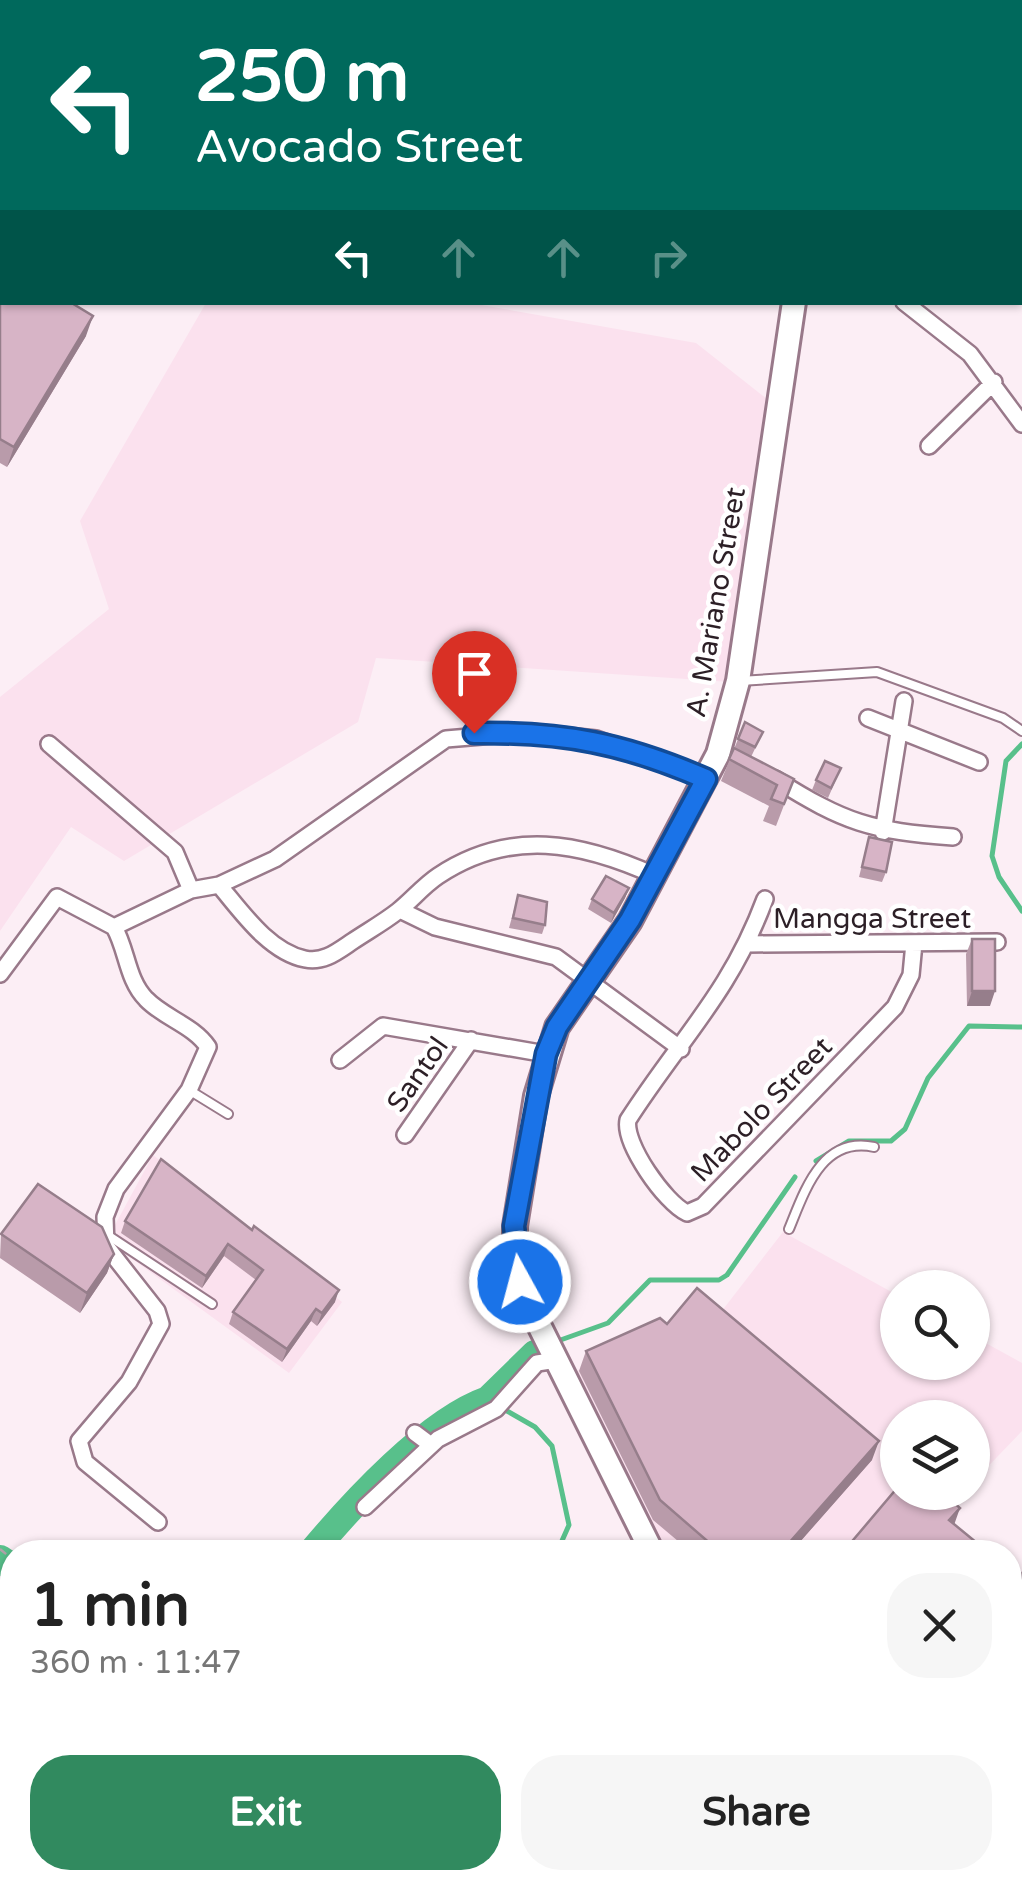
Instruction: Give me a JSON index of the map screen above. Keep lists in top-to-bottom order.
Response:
{
  "streets": {
    "street": [
      "A. Mariano Street",
      "Mangga Street",
      "Santol",
      "Mabolo Street"
    ]
  },
  "crossings": [
    ["Mangga Street", "Mabolo Street"]
  ],
  "page": {
    "turn": ["250 m", "Avocado Street"],
    "heading": ["1 min", "360 m · 11:47"],
    "buttons": ["Exit", "Share"]
  }
}
